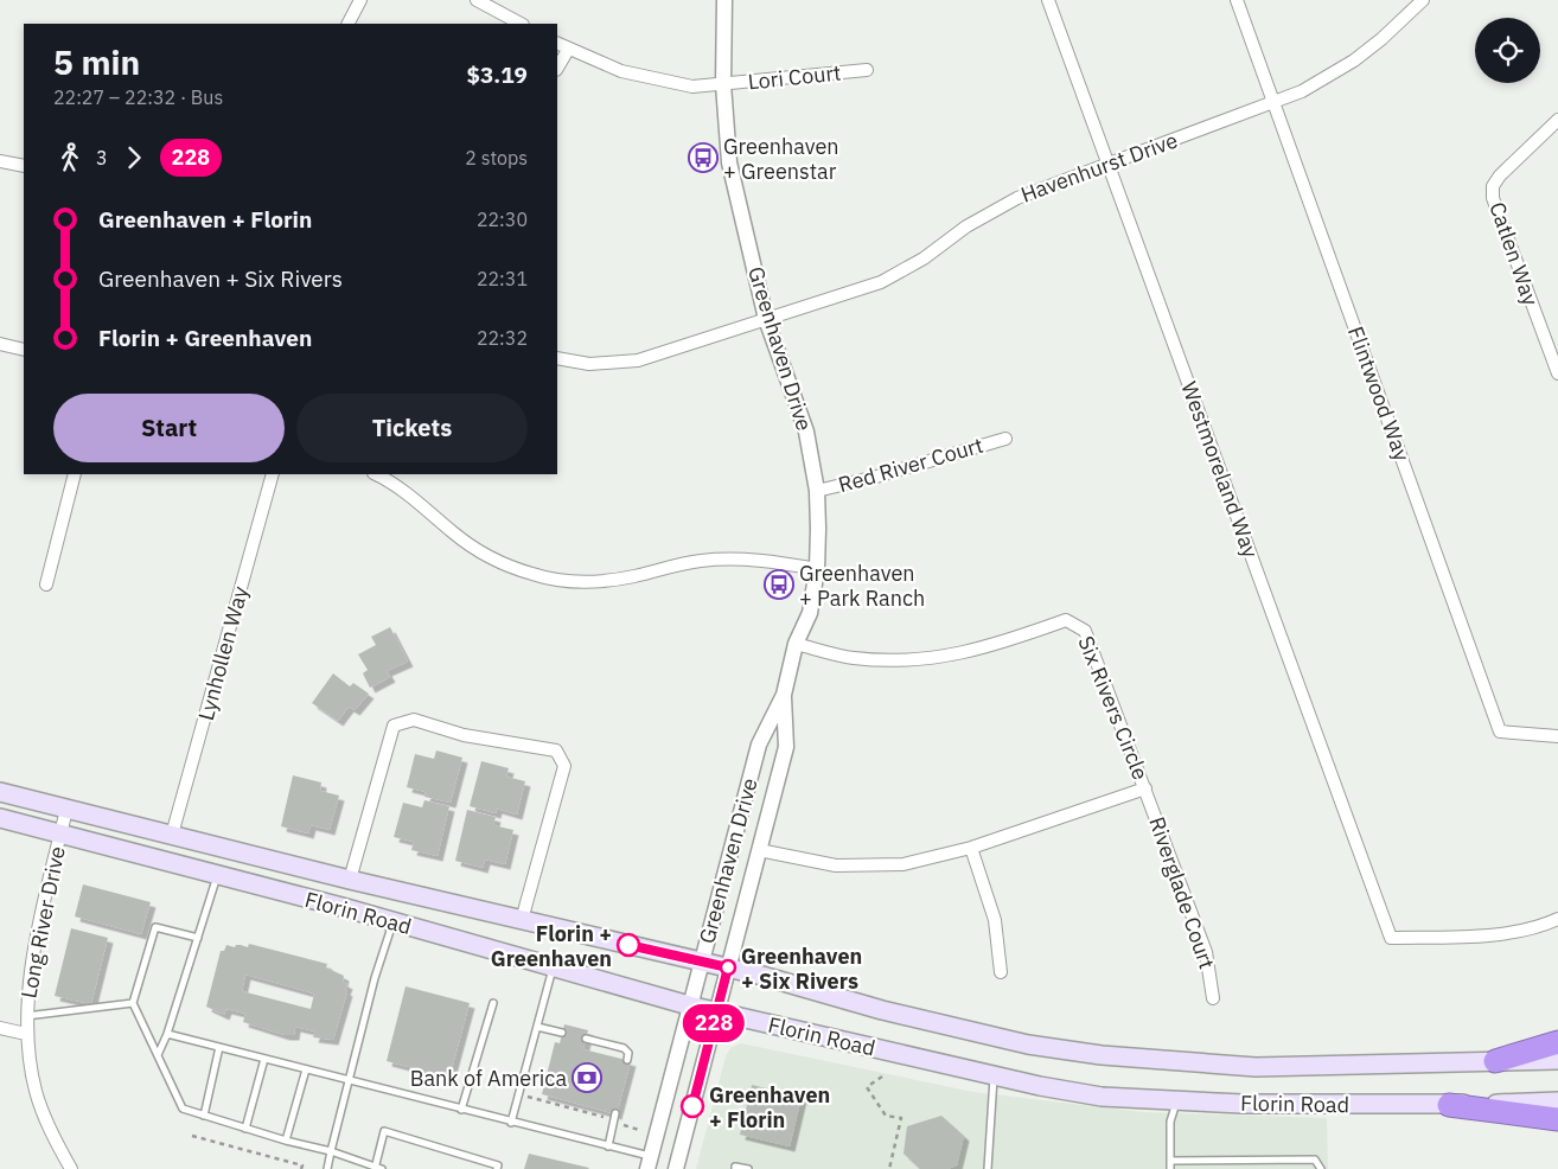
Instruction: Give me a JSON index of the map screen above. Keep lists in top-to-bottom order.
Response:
{
  "streets": {
    "main road": ["Florin Road"],
    "street": [
      "Lori Court",
      "Havenhurst Drive",
      "Catlen Way",
      "Greenhaven Drive",
      "Flintwood Way",
      "Red River Court",
      "Westmoreland Way",
      "Lynhollen Way",
      "Six Rivers Circle",
      "Riverglade Court",
      "Long River Drive"
    ]
  },
  "crossings": [
    ["Lori Court", "Greenhaven Drive"],
    ["Havenhurst Drive", "Greenhaven Drive"],
    ["Havenhurst Drive", "Flintwood Way"],
    ["Havenhurst Drive", "Westmoreland Way"],
    ["Greenhaven Drive", "Red River Court"],
    ["Greenhaven Drive", "Six Rivers Circle"],
    ["Greenhaven Drive", "Florin Road"],
    ["Lynhollen Way", "Florin Road"],
    ["Six Rivers Circle", "Riverglade Court"],
    ["Florin Road", "Long River Drive"]
  ],
  "places": {
    "bus stop": ["Greenhaven + Greenstar", "Greenhaven + Park Ranch"],
    "other": ["Florin + Greenhaven", "Greenhaven + Six Rivers", "Greenhaven + Florin"],
    "bank": ["Bank of America"]
  },
  "lines": ["bus line 228"],
  "page": {
    "on_map": "228",
    "heading": ["5 min", "22:27 – 22:32 · Bus", "$3.19"],
    "legs": ["3", "228", "2 stops"],
    "list": [
      {
        "name": "Greenhaven + Florin",
        "value": "22:30"
      },
      {
        "name": "Greenhaven + Six Rivers",
        "value": "22:31"
      },
      {
        "name": "Florin + Greenhaven",
        "value": "22:32"
      }
    ],
    "buttons": ["Start", "Tickets"]
  }
}
